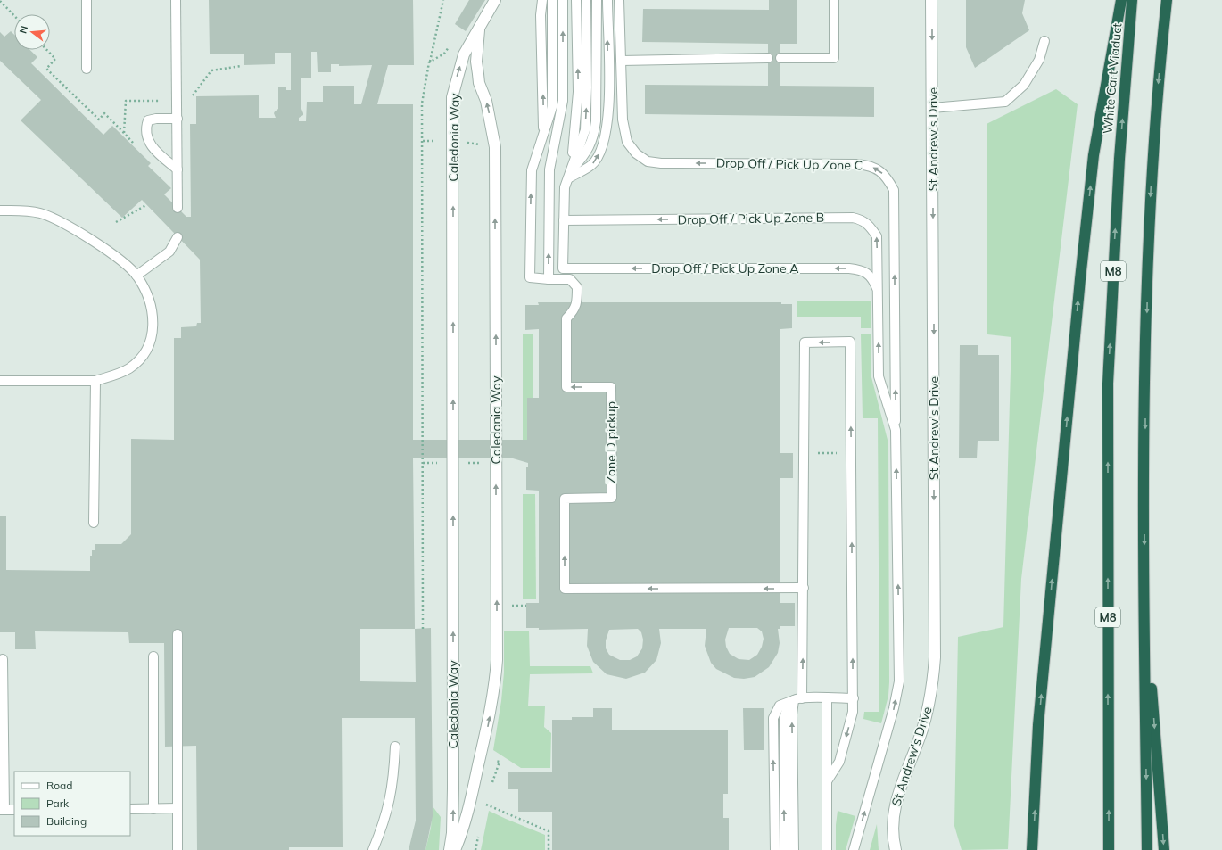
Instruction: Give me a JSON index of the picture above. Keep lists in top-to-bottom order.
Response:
{
  "streets": {
    "highway": ["White Cart Viaduct", "M8"],
    "street": ["Caledonia Way", "St Andrew's Drive"],
    "lane": [
      "Drop Off / Pick Up Zone C",
      "Drop Off / Pick Up Zone B",
      "Drop Off / Pick Up Zone A",
      "Zone D pickup"
    ]
  },
  "crossings": [
    ["Drop Off / Pick Up Zone C", "Drop Off / Pick Up Zone B"],
    ["Drop Off / Pick Up Zone B", "Drop Off / Pick Up Zone A"]
  ],
  "one_way": ["Caledonia Way", "St Andrew's Drive", "Drop Off / Pick Up Zone A"],
  "legend": ["Road", "Park", "Building"],
  "north": "left"
}
